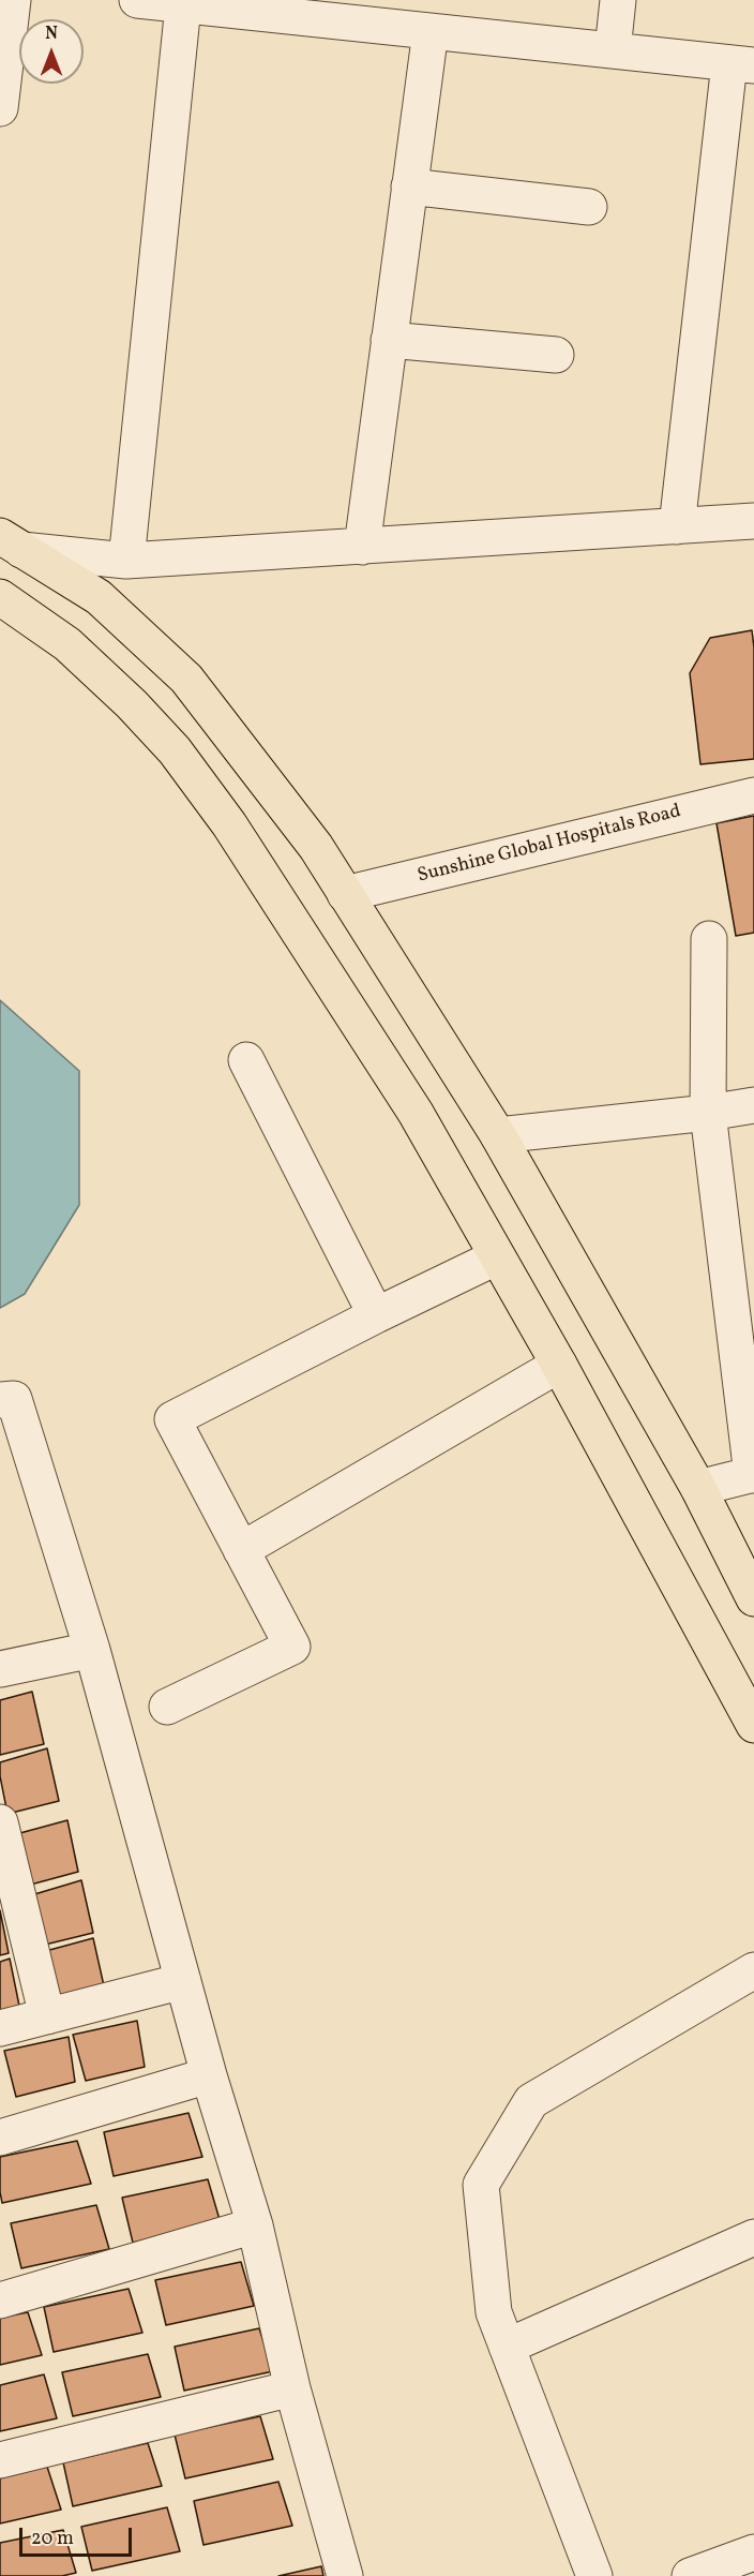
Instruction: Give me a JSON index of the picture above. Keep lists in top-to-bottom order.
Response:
{
  "streets": {
    "street": ["Sunshine Global Hospitals Road"]
  },
  "scale_bar": "20 m",
  "north": "top"
}
